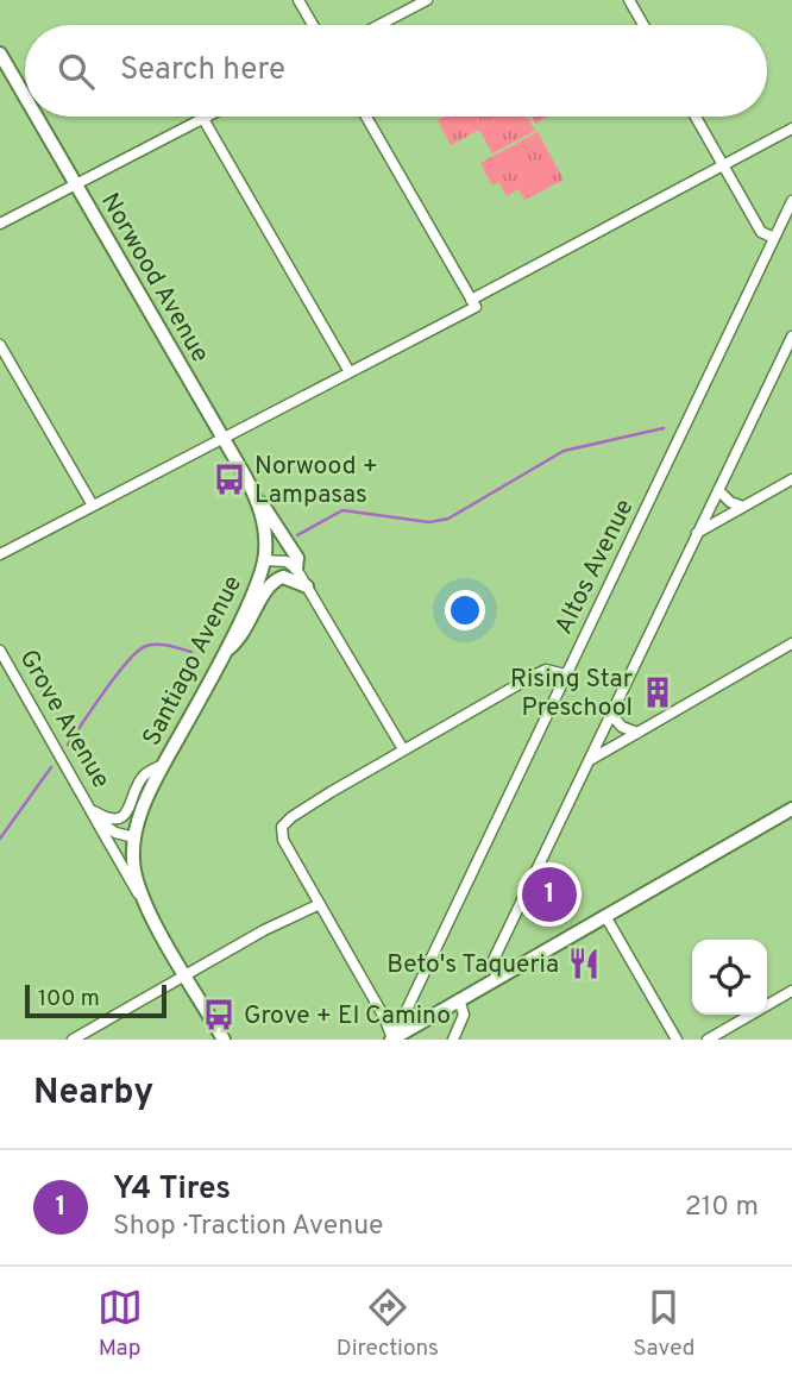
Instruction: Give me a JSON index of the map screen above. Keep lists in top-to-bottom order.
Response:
{
  "streets": {
    "main road": ["Norwood Avenue", "Santiago Avenue", "Grove Avenue"],
    "street": ["Altos Avenue"]
  },
  "crossings": [
    ["Norwood Avenue", "Santiago Avenue"],
    ["Santiago Avenue", "Grove Avenue"]
  ],
  "places": {
    "bus stop": ["Norwood + Lampasas", "Grove + El Camino"],
    "building": ["Rising Star Preschool"],
    "restaurant": ["Beto's Taqueria"]
  },
  "scale_bar": "100 m",
  "page": {
    "search": "Search here",
    "pins": "1",
    "scale": "100 m",
    "heading": "Nearby",
    "list": [
      {
        "mark": "1",
        "name": "Y4 Tires",
        "note": "Shop · Traction Avenue",
        "value": "210 m"
      }
    ],
    "nav": ["Map", "Directions", "Saved"]
  }
}
